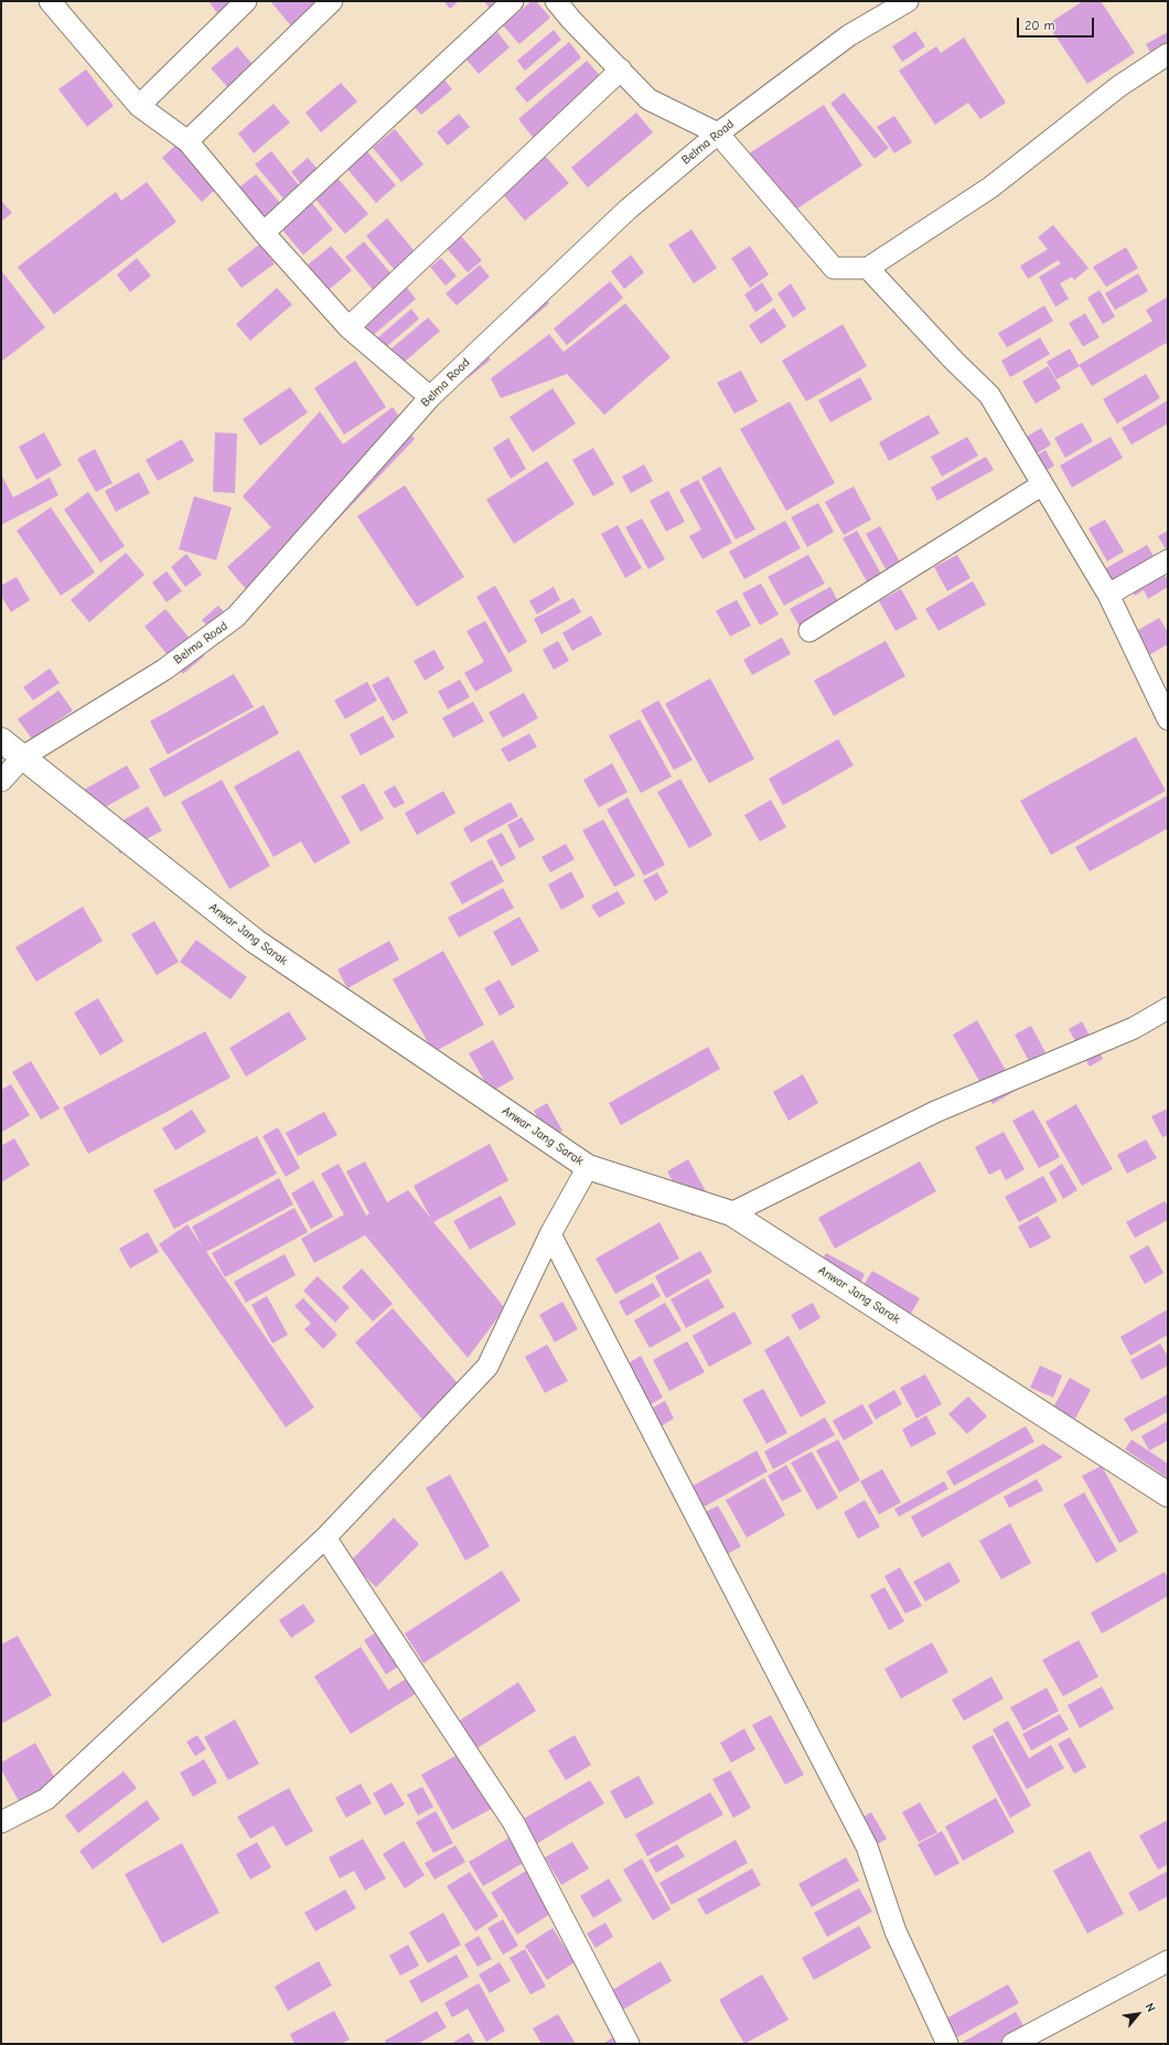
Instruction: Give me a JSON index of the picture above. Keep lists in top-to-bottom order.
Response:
{
  "streets": {
    "main road": ["Anwar Jang Sarak"],
    "street": ["Belma Road"]
  },
  "crossings": [
    ["Belma Road", "Anwar Jang Sarak"]
  ],
  "scale_bar": "20 m",
  "north": "top right"
}
